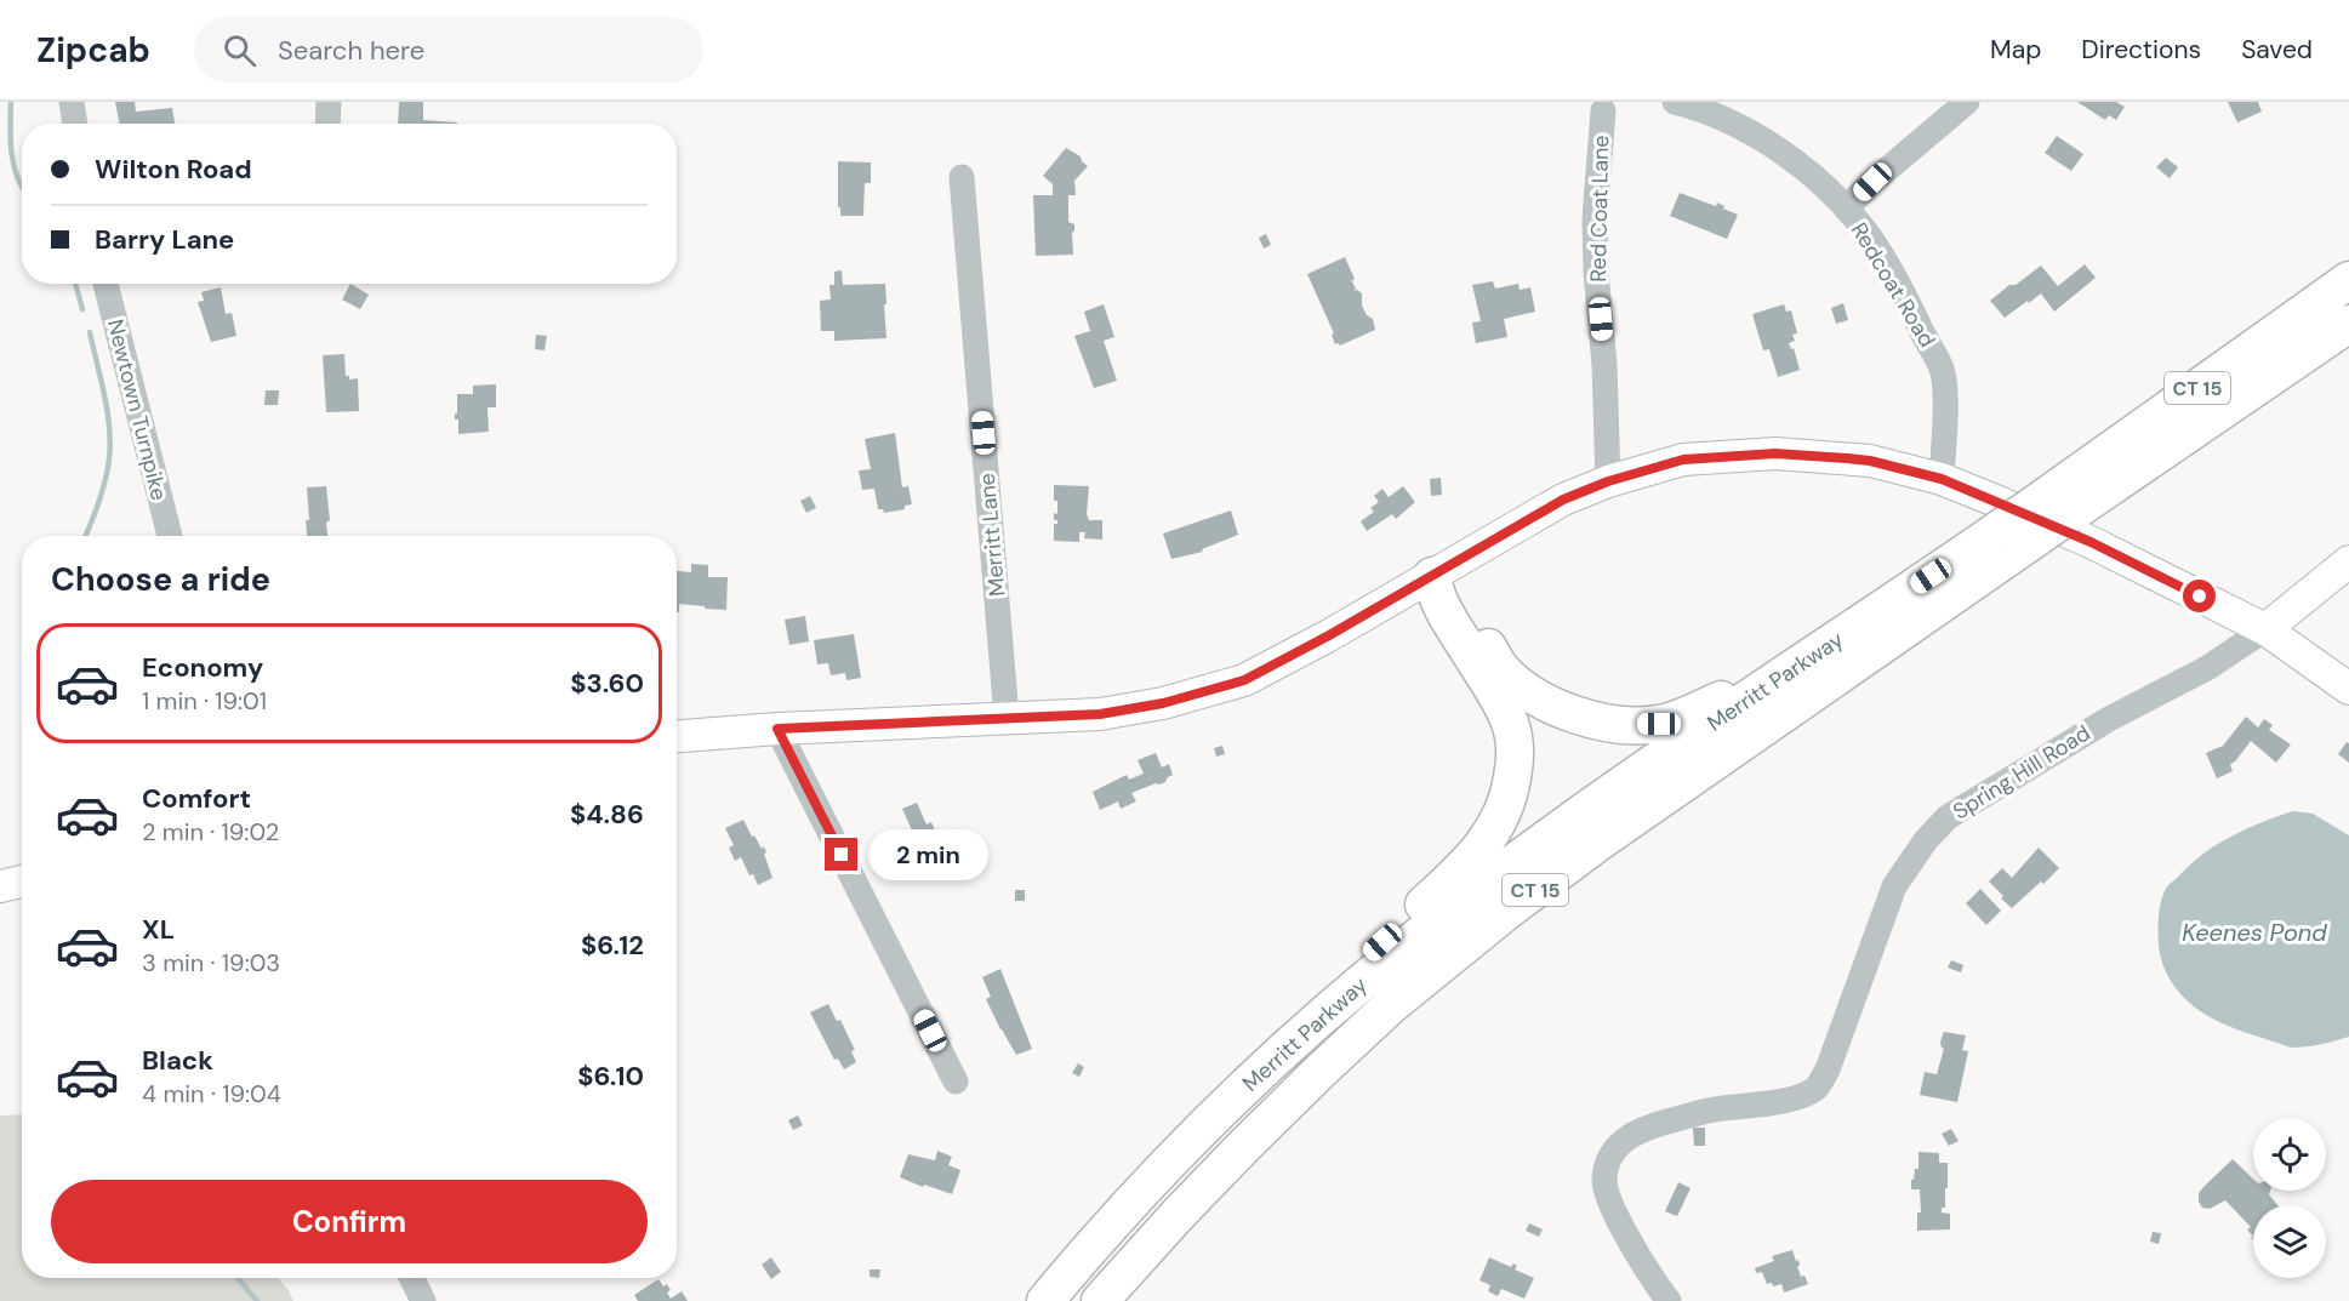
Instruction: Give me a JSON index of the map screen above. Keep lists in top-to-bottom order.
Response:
{
  "streets": {
    "highway": ["CT 15", "Merritt Parkway"],
    "street": [
      "Red Coat Lane",
      "Redcoat Road",
      "Newtown Turnpike",
      "Merritt Lane",
      "Spring Hill Road"
    ]
  },
  "water": ["Keenes Pond"],
  "page": {
    "header": "Zipcab",
    "search": "Search here",
    "nav": ["Map", "Directions", "Saved"],
    "banner": ["Wilton Road", "Barry Lane"],
    "heading": "Choose a ride",
    "list": [
      {
        "name": "Economy",
        "note": "1 min · 19:01",
        "value": "$3.60"
      },
      {
        "name": "Comfort",
        "note": "2 min · 19:02",
        "value": "$4.86"
      },
      {
        "name": "XL",
        "note": "3 min · 19:03",
        "value": "$6.12"
      },
      {
        "name": "Black",
        "note": "4 min · 19:04",
        "value": "$6.10"
      }
    ],
    "bubble": "2 min",
    "buttons": "Confirm"
  }
}
